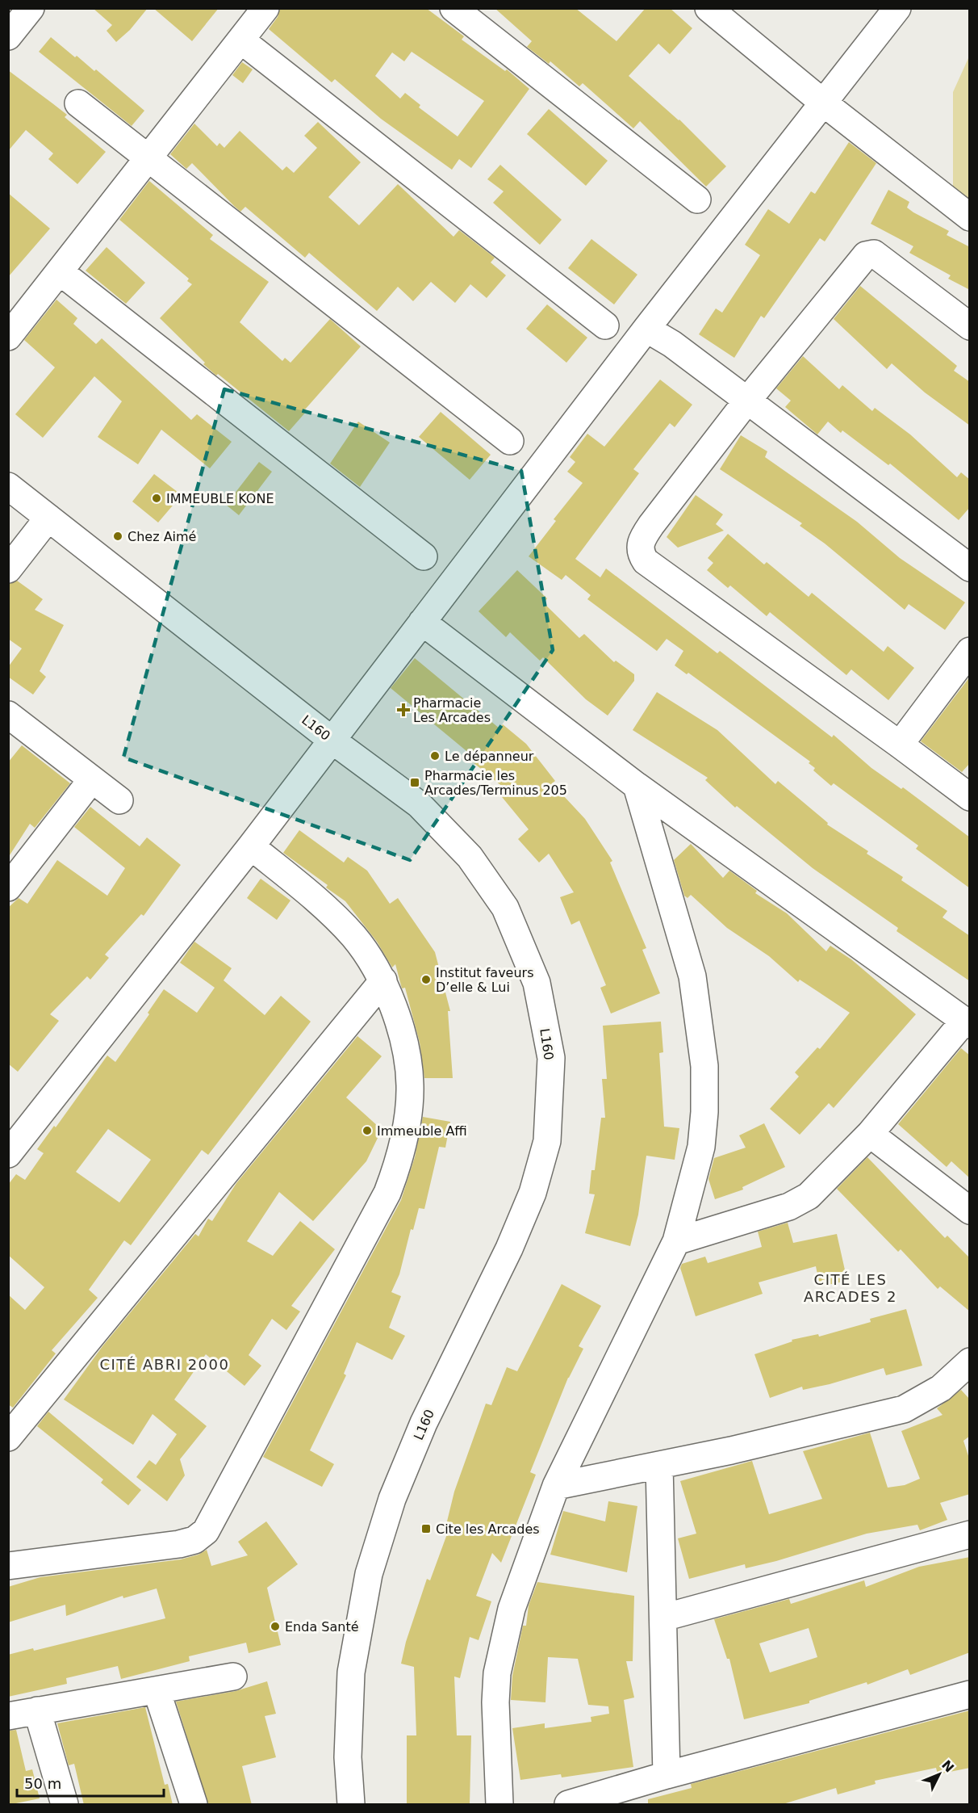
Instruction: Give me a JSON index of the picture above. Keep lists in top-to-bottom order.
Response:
{
  "streets": {
    "street": ["L160"]
  },
  "districts": ["CITÉ LES ARCADES 2", "CITÉ ABRI 2000"],
  "places": {
    "other": [
      "IMMEUBLE KONE",
      "Chez Aimé",
      "Le dépanneur",
      "Institut faveurs D’elle & Lui",
      "Immeuble Affi",
      "Enda Santé"
    ],
    "health": ["Pharmacie Les Arcades"],
    "transit": ["Pharmacie les Arcades/Terminus 205", "Cite les Arcades"]
  },
  "scale_bar": "50 m",
  "north": "top right"
}
